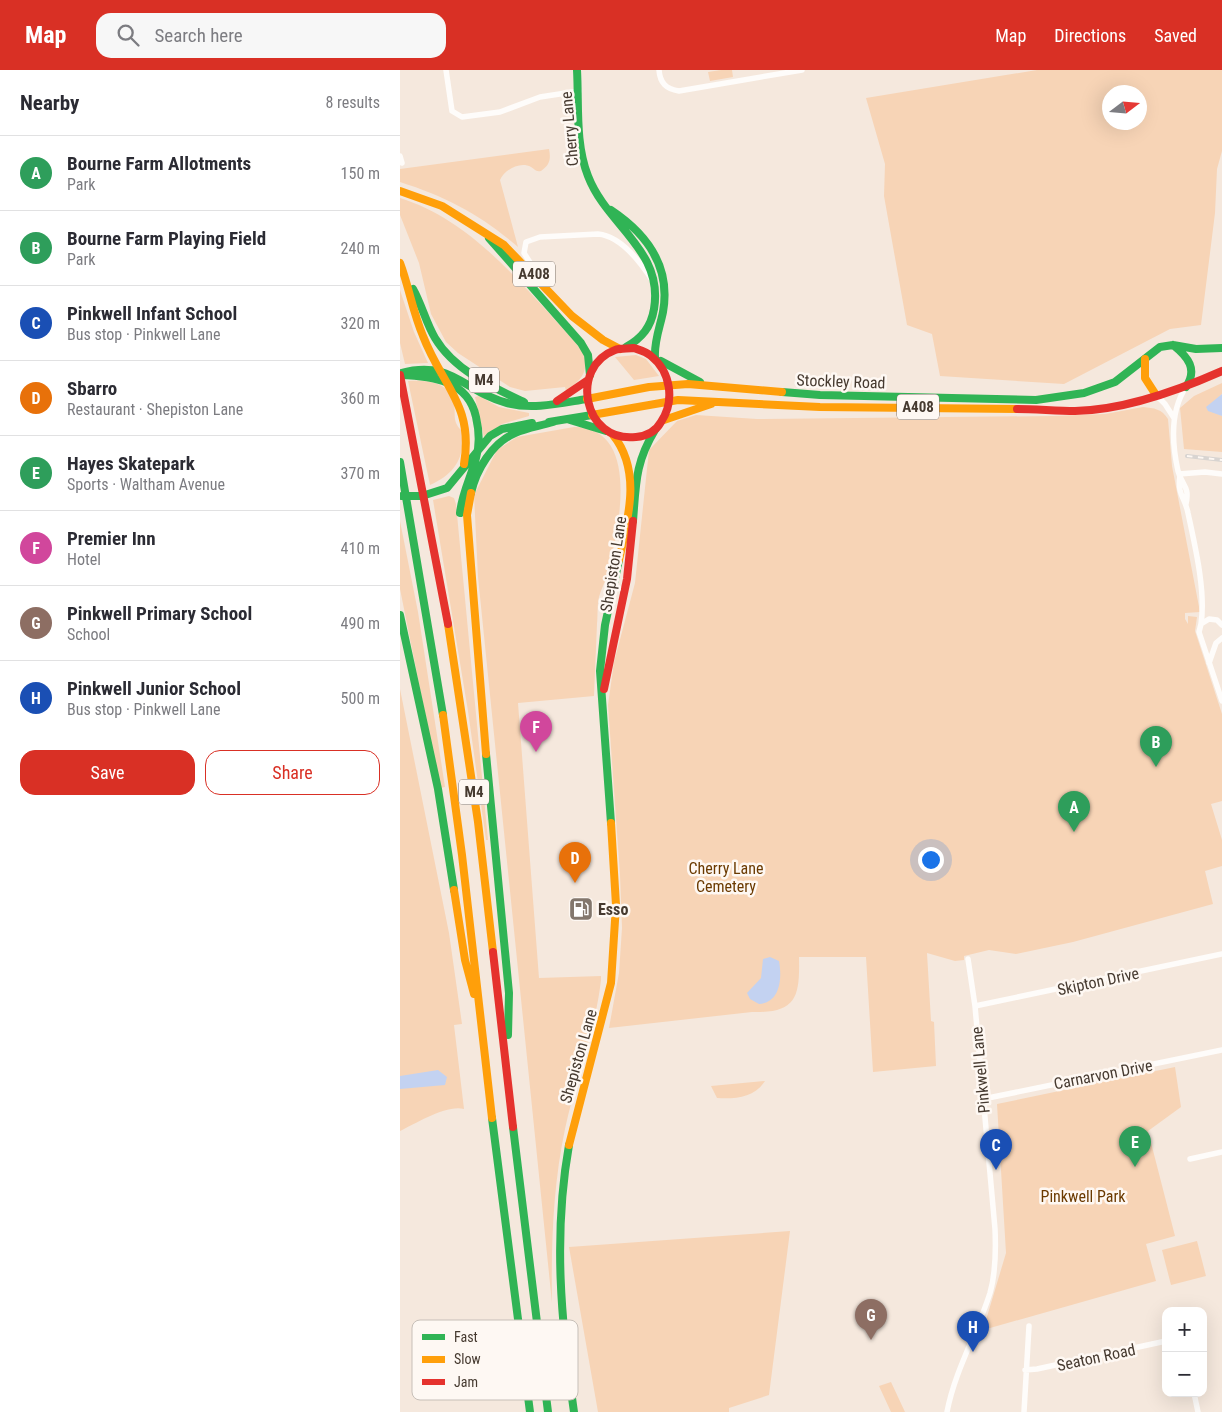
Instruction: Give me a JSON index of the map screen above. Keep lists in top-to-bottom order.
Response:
{
  "streets": {
    "main road": [
      "Cherry Lane",
      "A408",
      "M4",
      "Stockley Road",
      "Shepiston Lane"
    ],
    "street": [
      "Skipton Drive",
      "Pinkwell Lane",
      "Carnarvon Drive",
      "Seaton Road"
    ]
  },
  "crossings": [
    ["Cherry Lane", "A408"],
    ["Cherry Lane", "M4"],
    ["A408", "M4"],
    ["A408", "Stockley Road"],
    ["A408", "Shepiston Lane"],
    ["M4", "Stockley Road"],
    ["M4", "Shepiston Lane"],
    ["Skipton Drive", "Pinkwell Lane"],
    ["Pinkwell Lane", "Carnarvon Drive"]
  ],
  "parks": ["Cherry Lane Cemetery", "Pinkwell Park"],
  "places": {
    "fuel station": ["Esso"]
  },
  "legend": ["Fast", "Slow", "Jam"],
  "north": "right",
  "page": {
    "header": "Map",
    "search": "Search here",
    "nav": ["Map", "Directions", "Saved"],
    "heading": ["Nearby", "8 results"],
    "list": [
      {
        "mark": "A",
        "name": "Bourne Farm Allotments",
        "note": "Park",
        "value": "150 m"
      },
      {
        "mark": "B",
        "name": "Bourne Farm Playing Field",
        "note": "Park",
        "value": "240 m"
      },
      {
        "mark": "C",
        "name": "Pinkwell Infant School",
        "note": "Bus stop · Pinkwell Lane",
        "value": "320 m"
      },
      {
        "mark": "D",
        "name": "Sbarro",
        "note": "Restaurant · Shepiston Lane",
        "value": "360 m"
      },
      {
        "mark": "E",
        "name": "Hayes Skatepark",
        "note": "Sports · Waltham Avenue",
        "value": "370 m"
      },
      {
        "mark": "F",
        "name": "Premier Inn",
        "note": "Hotel",
        "value": "410 m"
      },
      {
        "mark": "G",
        "name": "Pinkwell Primary School",
        "note": "School",
        "value": "490 m"
      },
      {
        "mark": "H",
        "name": "Pinkwell Junior School",
        "note": "Bus stop · Pinkwell Lane",
        "value": "500 m"
      }
    ],
    "pins": [
      "F",
      "B",
      "A",
      "D",
      "E",
      "C",
      "G",
      "H"
    ],
    "buttons": ["Save", "Share"],
    "map_buttons": ["+", "−"]
  }
}
